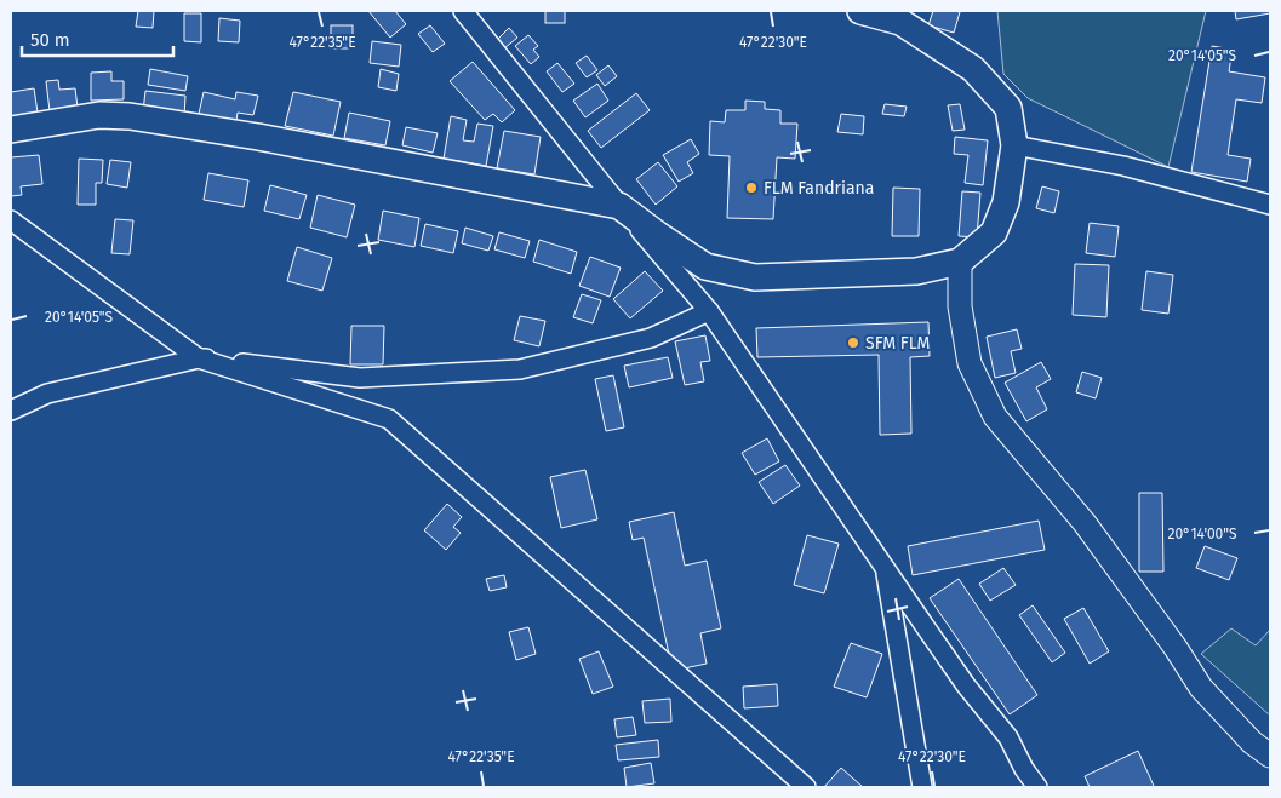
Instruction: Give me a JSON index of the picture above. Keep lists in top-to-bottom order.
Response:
{
  "places": ["FLM Fandriana", "SFM FLM"],
  "scale_bar": "50 m",
  "coordinates": [
    "47°22'35\"E",
    "47°22'30\"E",
    "20°14'05\"S",
    "20°14'00\"S"
  ]
}
